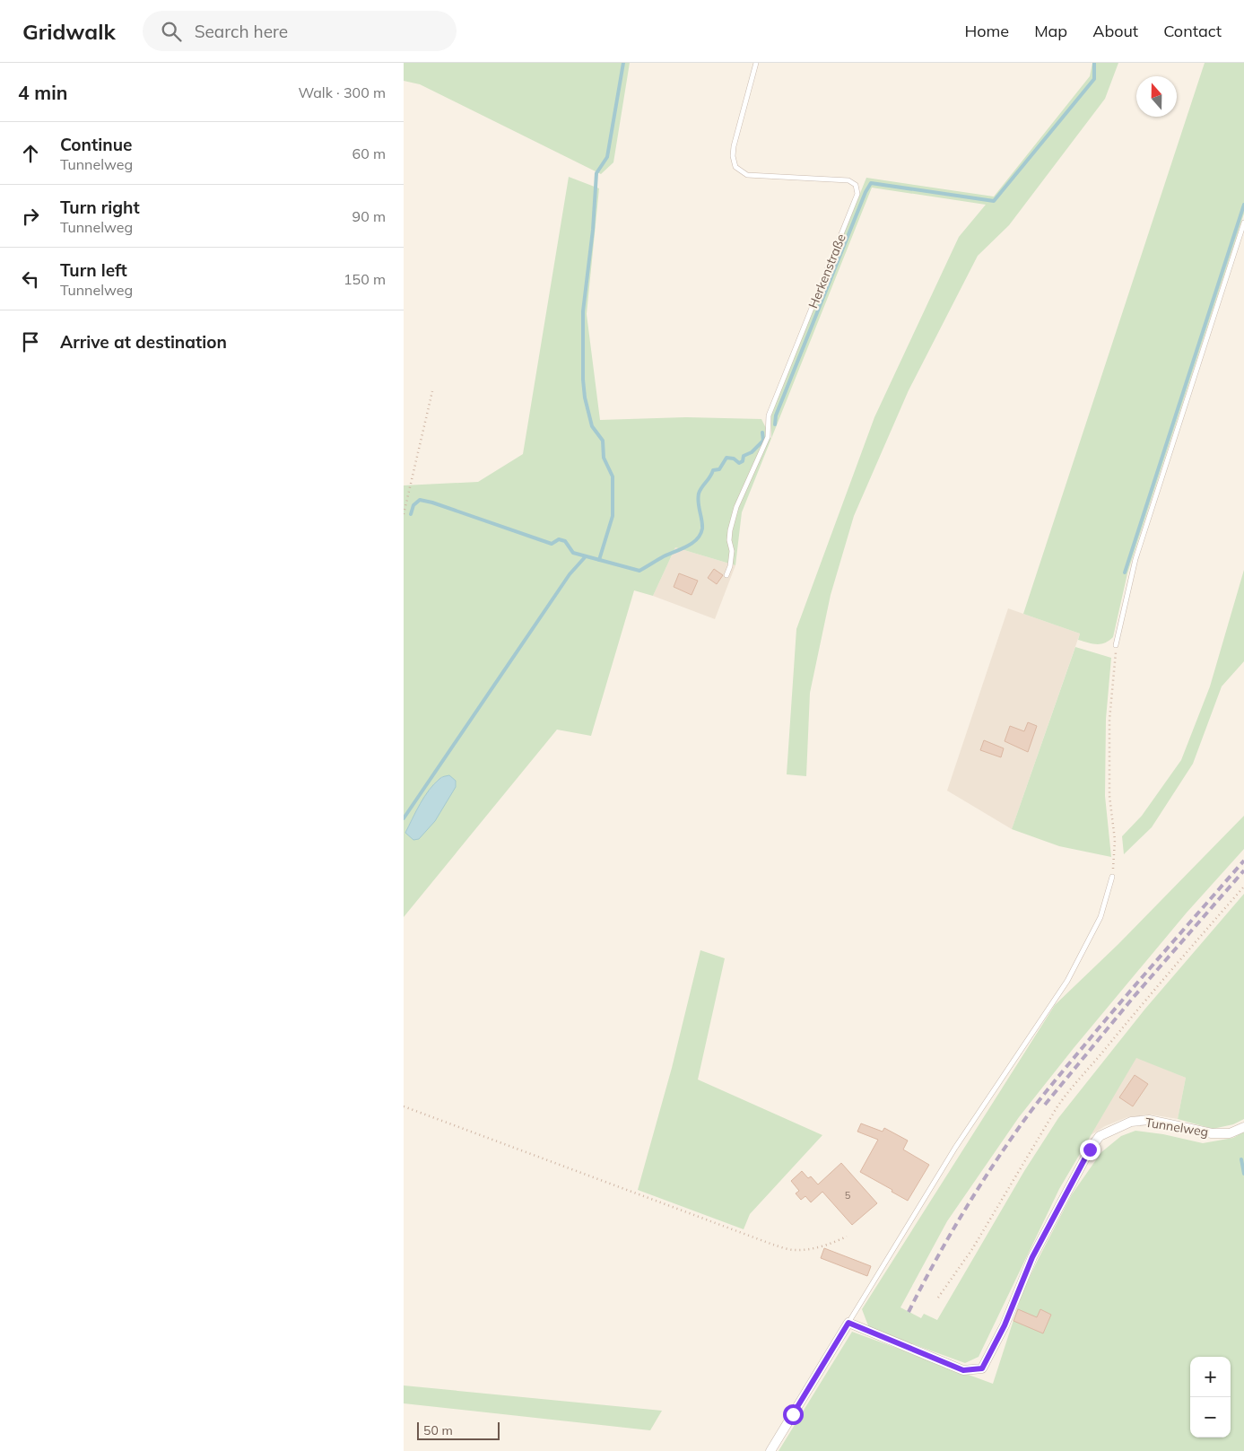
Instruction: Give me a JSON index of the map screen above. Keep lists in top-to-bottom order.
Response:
{
  "streets": {
    "street": ["Tunnelweg"],
    "lane": ["Herkenstraße"]
  },
  "house_numbers": ["5"],
  "scale_bar": "50 m",
  "north": "top",
  "page": {
    "header": "Gridwalk",
    "search": "Search here",
    "nav": [
      "Home",
      "Map",
      "About",
      "Contact"
    ],
    "heading": ["4 min", "Walk · 300 m"],
    "list": [
      ["Continue", "Tunnelweg", "60 m"],
      ["Turn right", "Tunnelweg", "90 m"],
      ["Turn left", "Tunnelweg", "150 m"],
      "Arrive at destination"
    ],
    "map_buttons": ["+", "−"],
    "scale": "50 m"
  }
}
